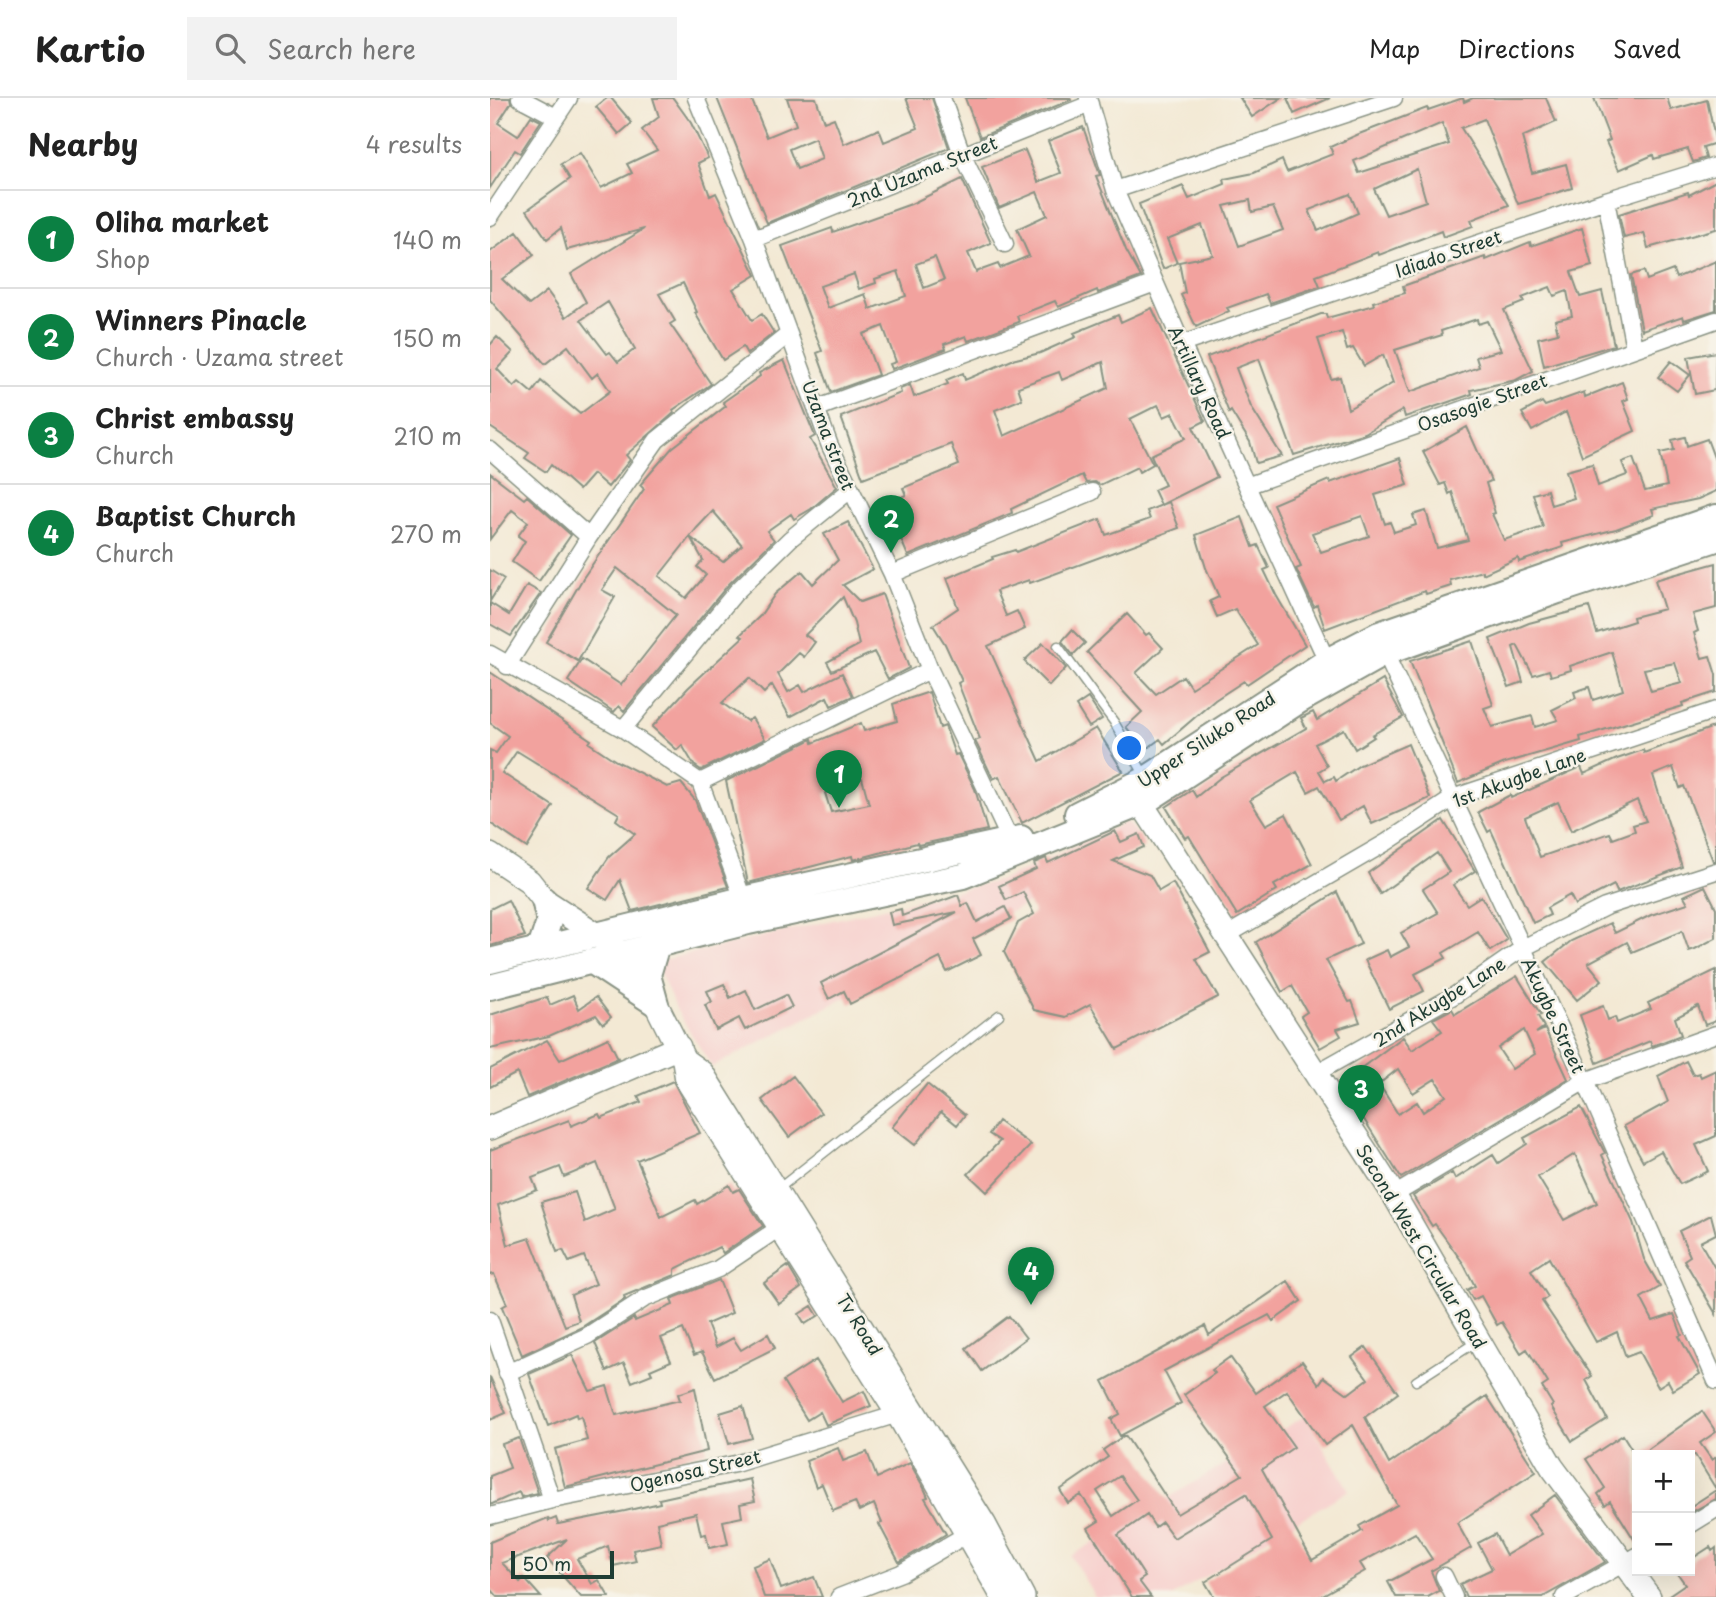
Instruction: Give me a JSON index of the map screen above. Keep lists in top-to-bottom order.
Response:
{
  "streets": {
    "main road": ["Upper Siluko Road"],
    "street": [
      "2nd Uzama Street",
      "Idiado Street",
      "Artillary Road",
      "Osasogie Street",
      "Uzama street",
      "1st Akugbe Lane",
      "2nd Akugbe Lane",
      "Akugbe Street",
      "Second West Circular Road",
      "Tv Road",
      "Ogenosa Street"
    ]
  },
  "crossings": [
    ["2nd Uzama Street", "Artillary Road"],
    ["2nd Uzama Street", "Uzama street"],
    ["Idiado Street", "Artillary Road"],
    ["Artillary Road", "Osasogie Street"],
    ["Artillary Road", "Upper Siluko Road"],
    ["Uzama street", "Upper Siluko Road"],
    ["Upper Siluko Road", "Akugbe Street"],
    ["Upper Siluko Road", "Second West Circular Road"],
    ["Upper Siluko Road", "Tv Road"],
    ["1st Akugbe Lane", "Akugbe Street"],
    ["1st Akugbe Lane", "Second West Circular Road"],
    ["2nd Akugbe Lane", "Akugbe Street"],
    ["2nd Akugbe Lane", "Second West Circular Road"],
    ["Tv Road", "Ogenosa Street"]
  ],
  "scale_bar": "50 m",
  "page": {
    "header": "Kartio",
    "search": "Search here",
    "nav": ["Map", "Directions", "Saved"],
    "heading": ["Nearby", "4 results"],
    "list": [
      {
        "mark": "1",
        "name": "Oliha market",
        "note": "Shop",
        "value": "140 m"
      },
      {
        "mark": "2",
        "name": "Winners Pinacle",
        "note": "Church · Uzama street",
        "value": "150 m"
      },
      {
        "mark": "3",
        "name": "Christ embassy",
        "note": "Church",
        "value": "210 m"
      },
      {
        "mark": "4",
        "name": "Baptist Church",
        "note": "Church",
        "value": "270 m"
      }
    ],
    "pins": [
      "2",
      "1",
      "3",
      "4"
    ],
    "map_buttons": ["+", "−"],
    "scale": "50 m"
  }
}
